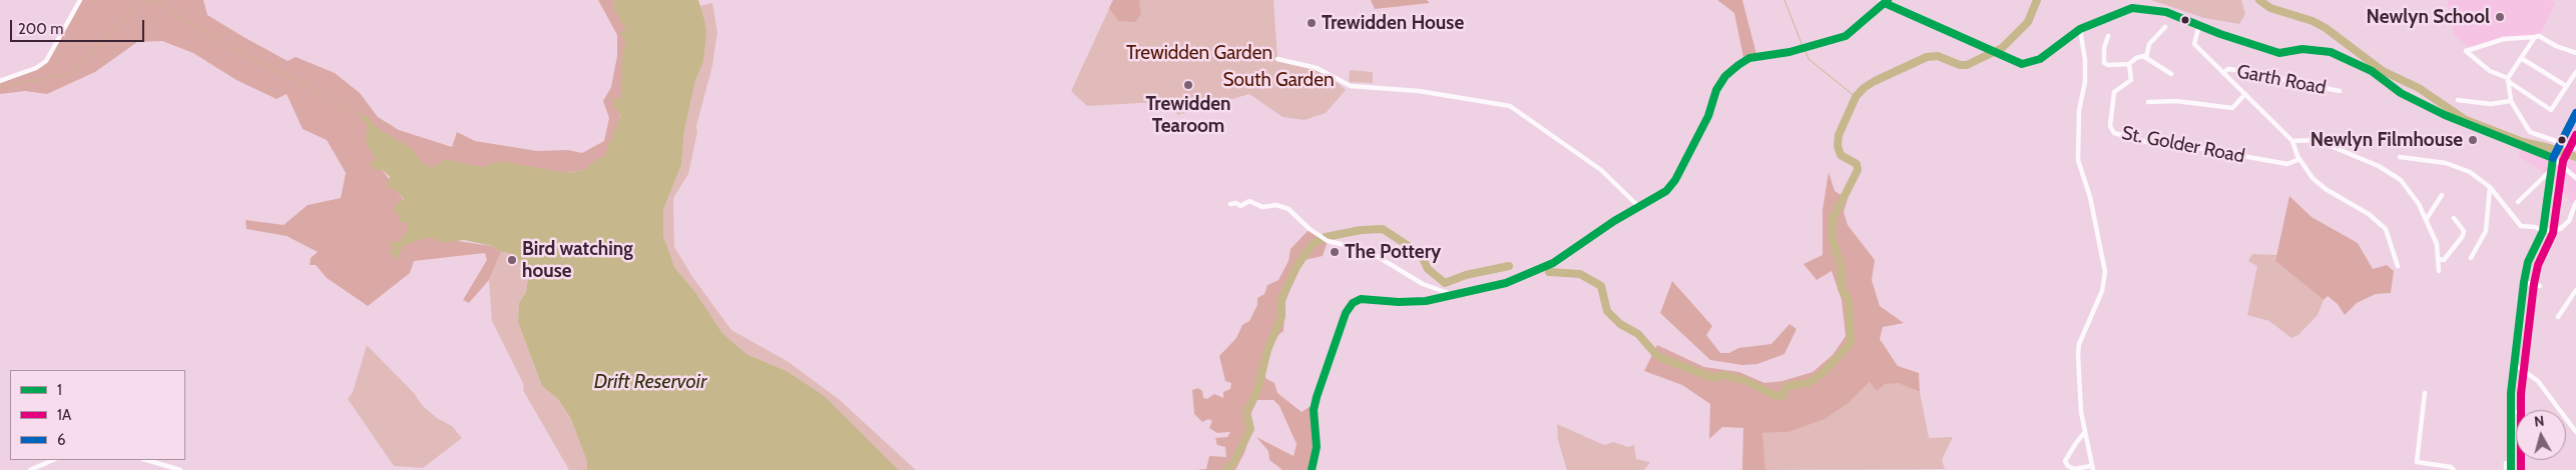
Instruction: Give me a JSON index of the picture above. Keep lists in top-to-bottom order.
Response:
{
  "streets": {
    "street": ["Garth Road", "St. Golder Road"]
  },
  "water": ["Drift Reservoir"],
  "parks": ["Trewidden Garden", "South Garden"],
  "places": [
    "Newlyn School",
    "Trewidden House",
    "Trewidden Tearoom",
    "Newlyn Filmhouse",
    "The Pottery",
    "Bird watching house"
  ],
  "lines": ["transit line 1", "transit line 6", "transit line 1A"],
  "legend": ["1", "1A", "6"],
  "scale_bar": "200 m",
  "north": "top"
}
